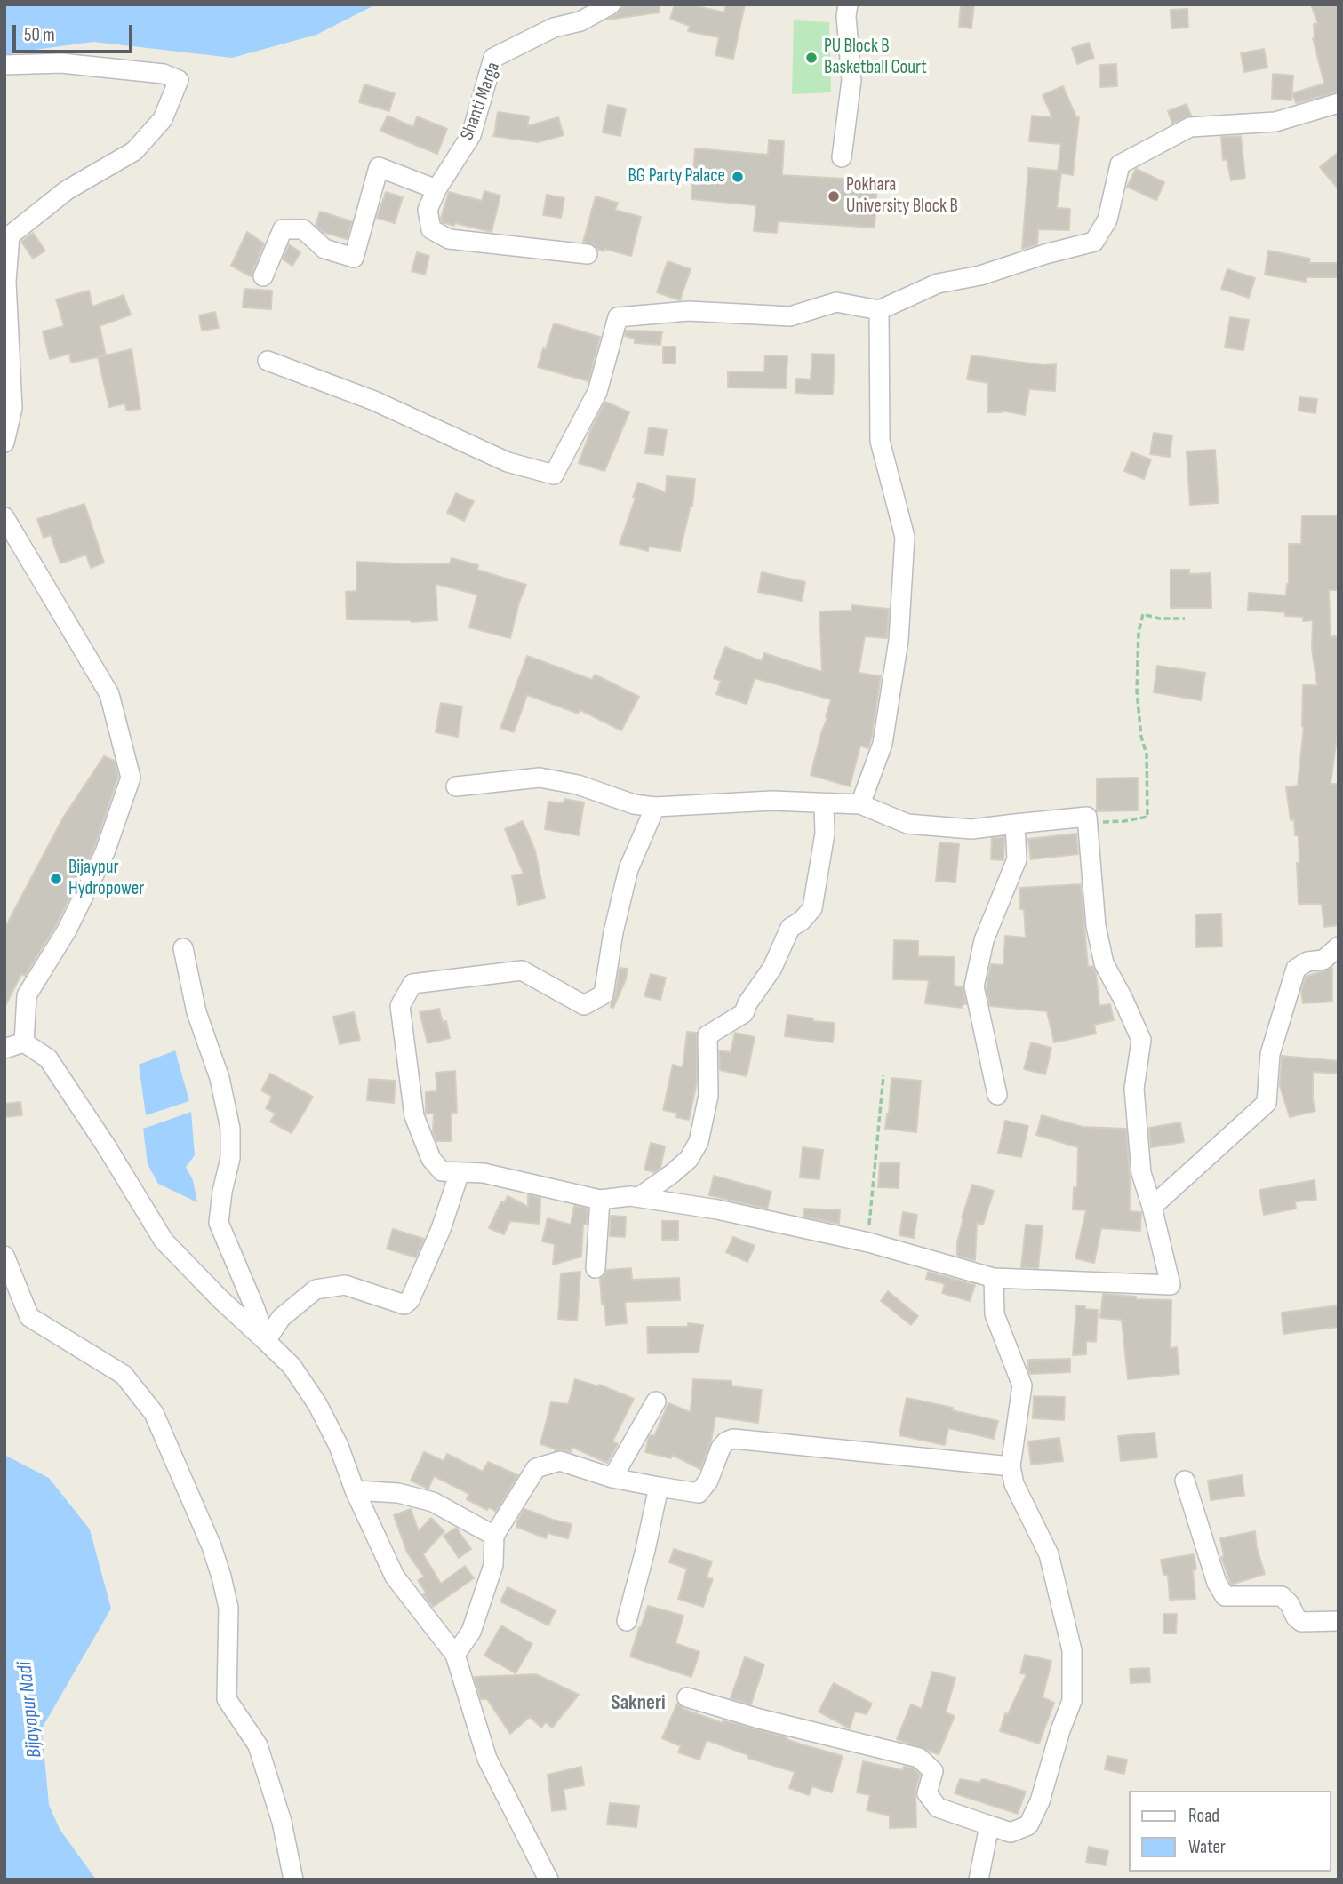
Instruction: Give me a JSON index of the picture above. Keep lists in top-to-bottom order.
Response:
{
  "streets": {
    "street": ["Shanti Marga"]
  },
  "districts": ["Sakneri"],
  "water": ["Bijayapur Nadi"],
  "places": [
    "PU Block B Basketball Court",
    "BG Party Palace",
    "Pokhara University Block B",
    "Bijaypur Hydropower"
  ],
  "legend": ["Road", "Water"],
  "scale_bar": "50 m"
}
